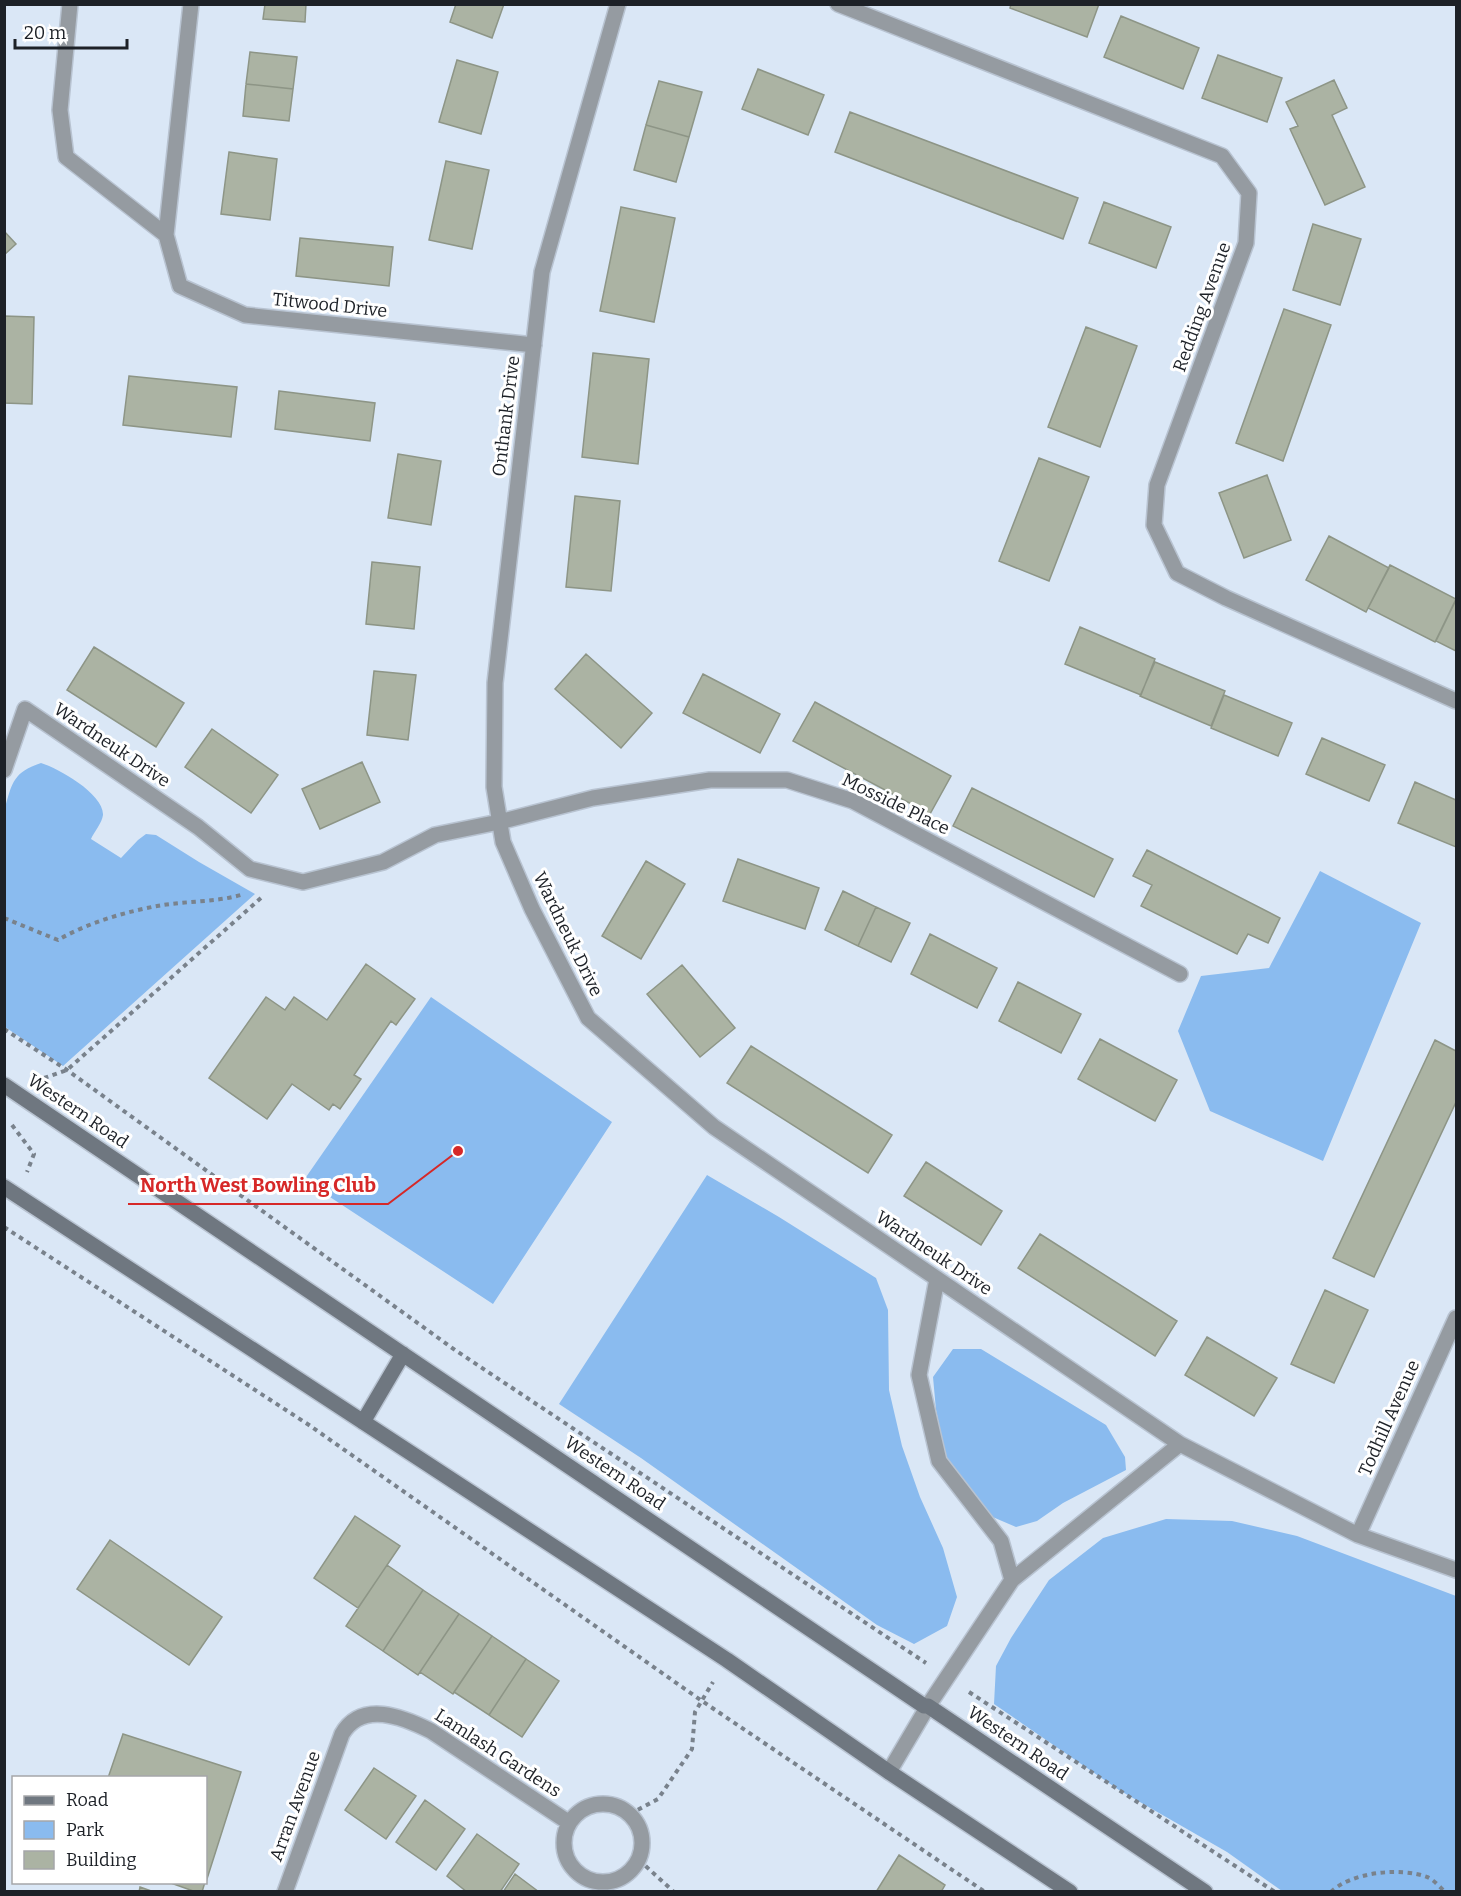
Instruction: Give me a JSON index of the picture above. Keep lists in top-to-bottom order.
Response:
{
  "streets": {
    "main road": ["Western Road"],
    "street": [
      "Titwood Drive",
      "Redding Avenue",
      "Onthank Drive",
      "Wardneuk Drive",
      "Mosside Place",
      "Todhill Avenue",
      "Lamlash Gardens",
      "Arran Avenue"
    ]
  },
  "crossings": [
    ["Titwood Drive", "Onthank Drive"],
    ["Onthank Drive", "Wardneuk Drive"],
    ["Onthank Drive", "Mosside Place"],
    ["Wardneuk Drive", "Mosside Place"],
    ["Wardneuk Drive", "Todhill Avenue"],
    ["Lamlash Gardens", "Arran Avenue"]
  ],
  "places": ["North West Bowling Club"],
  "legend": ["Road", "Park", "Building"],
  "scale_bar": "20 m"
}
